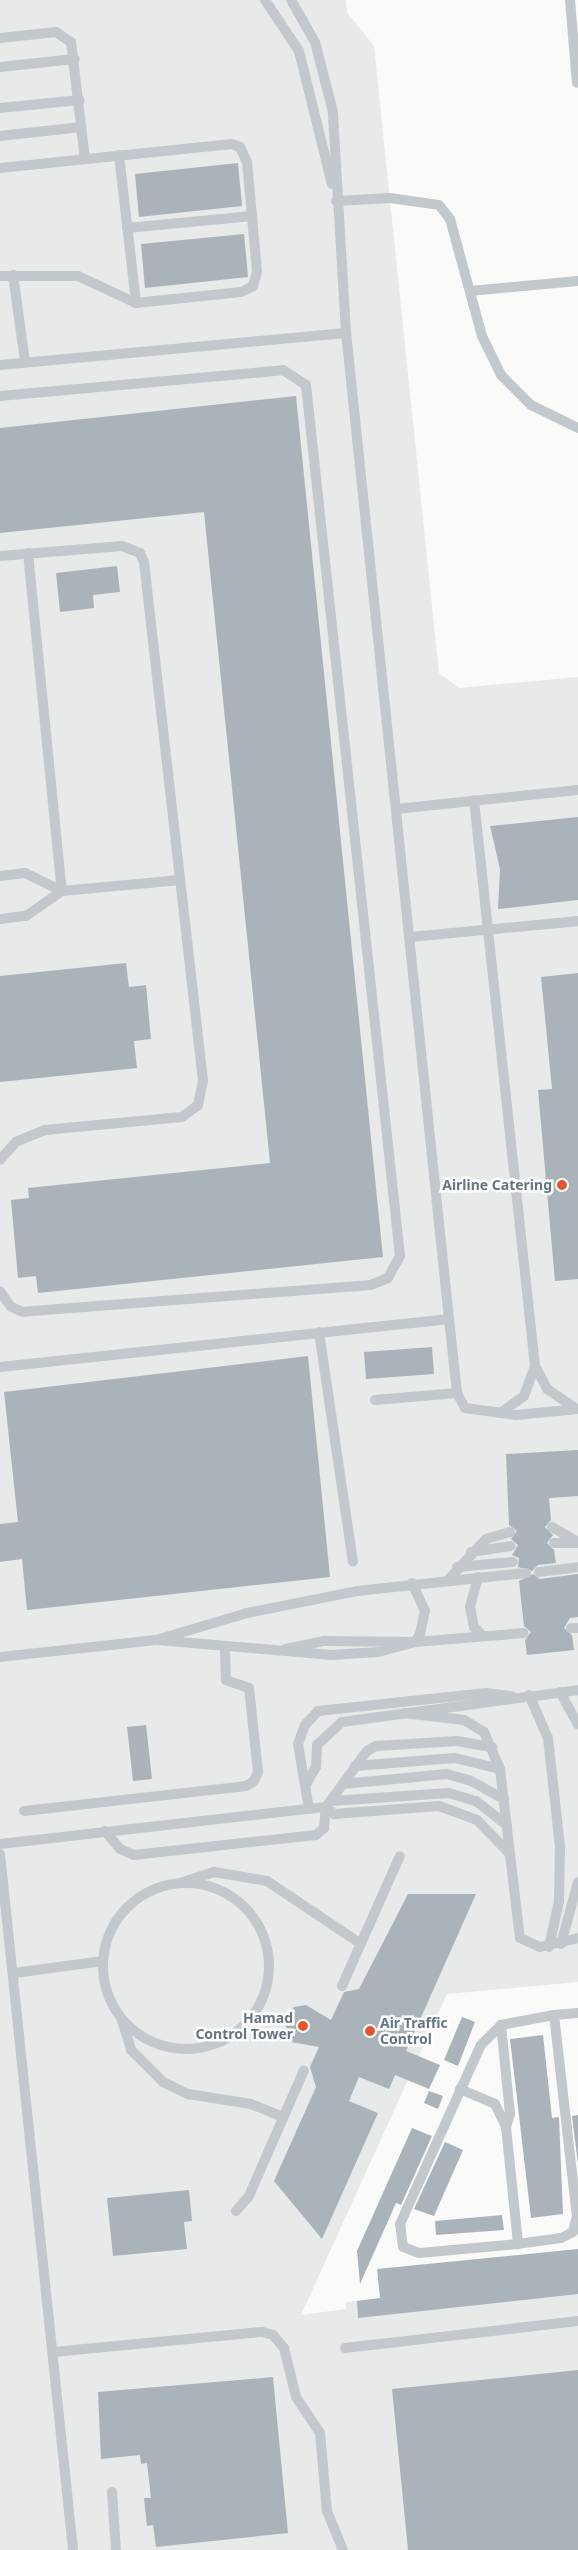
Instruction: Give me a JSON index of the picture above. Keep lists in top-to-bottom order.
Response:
{
  "places": ["Airline Catering", "Hamad Control Tower", "Air Traffic Control"]
}
